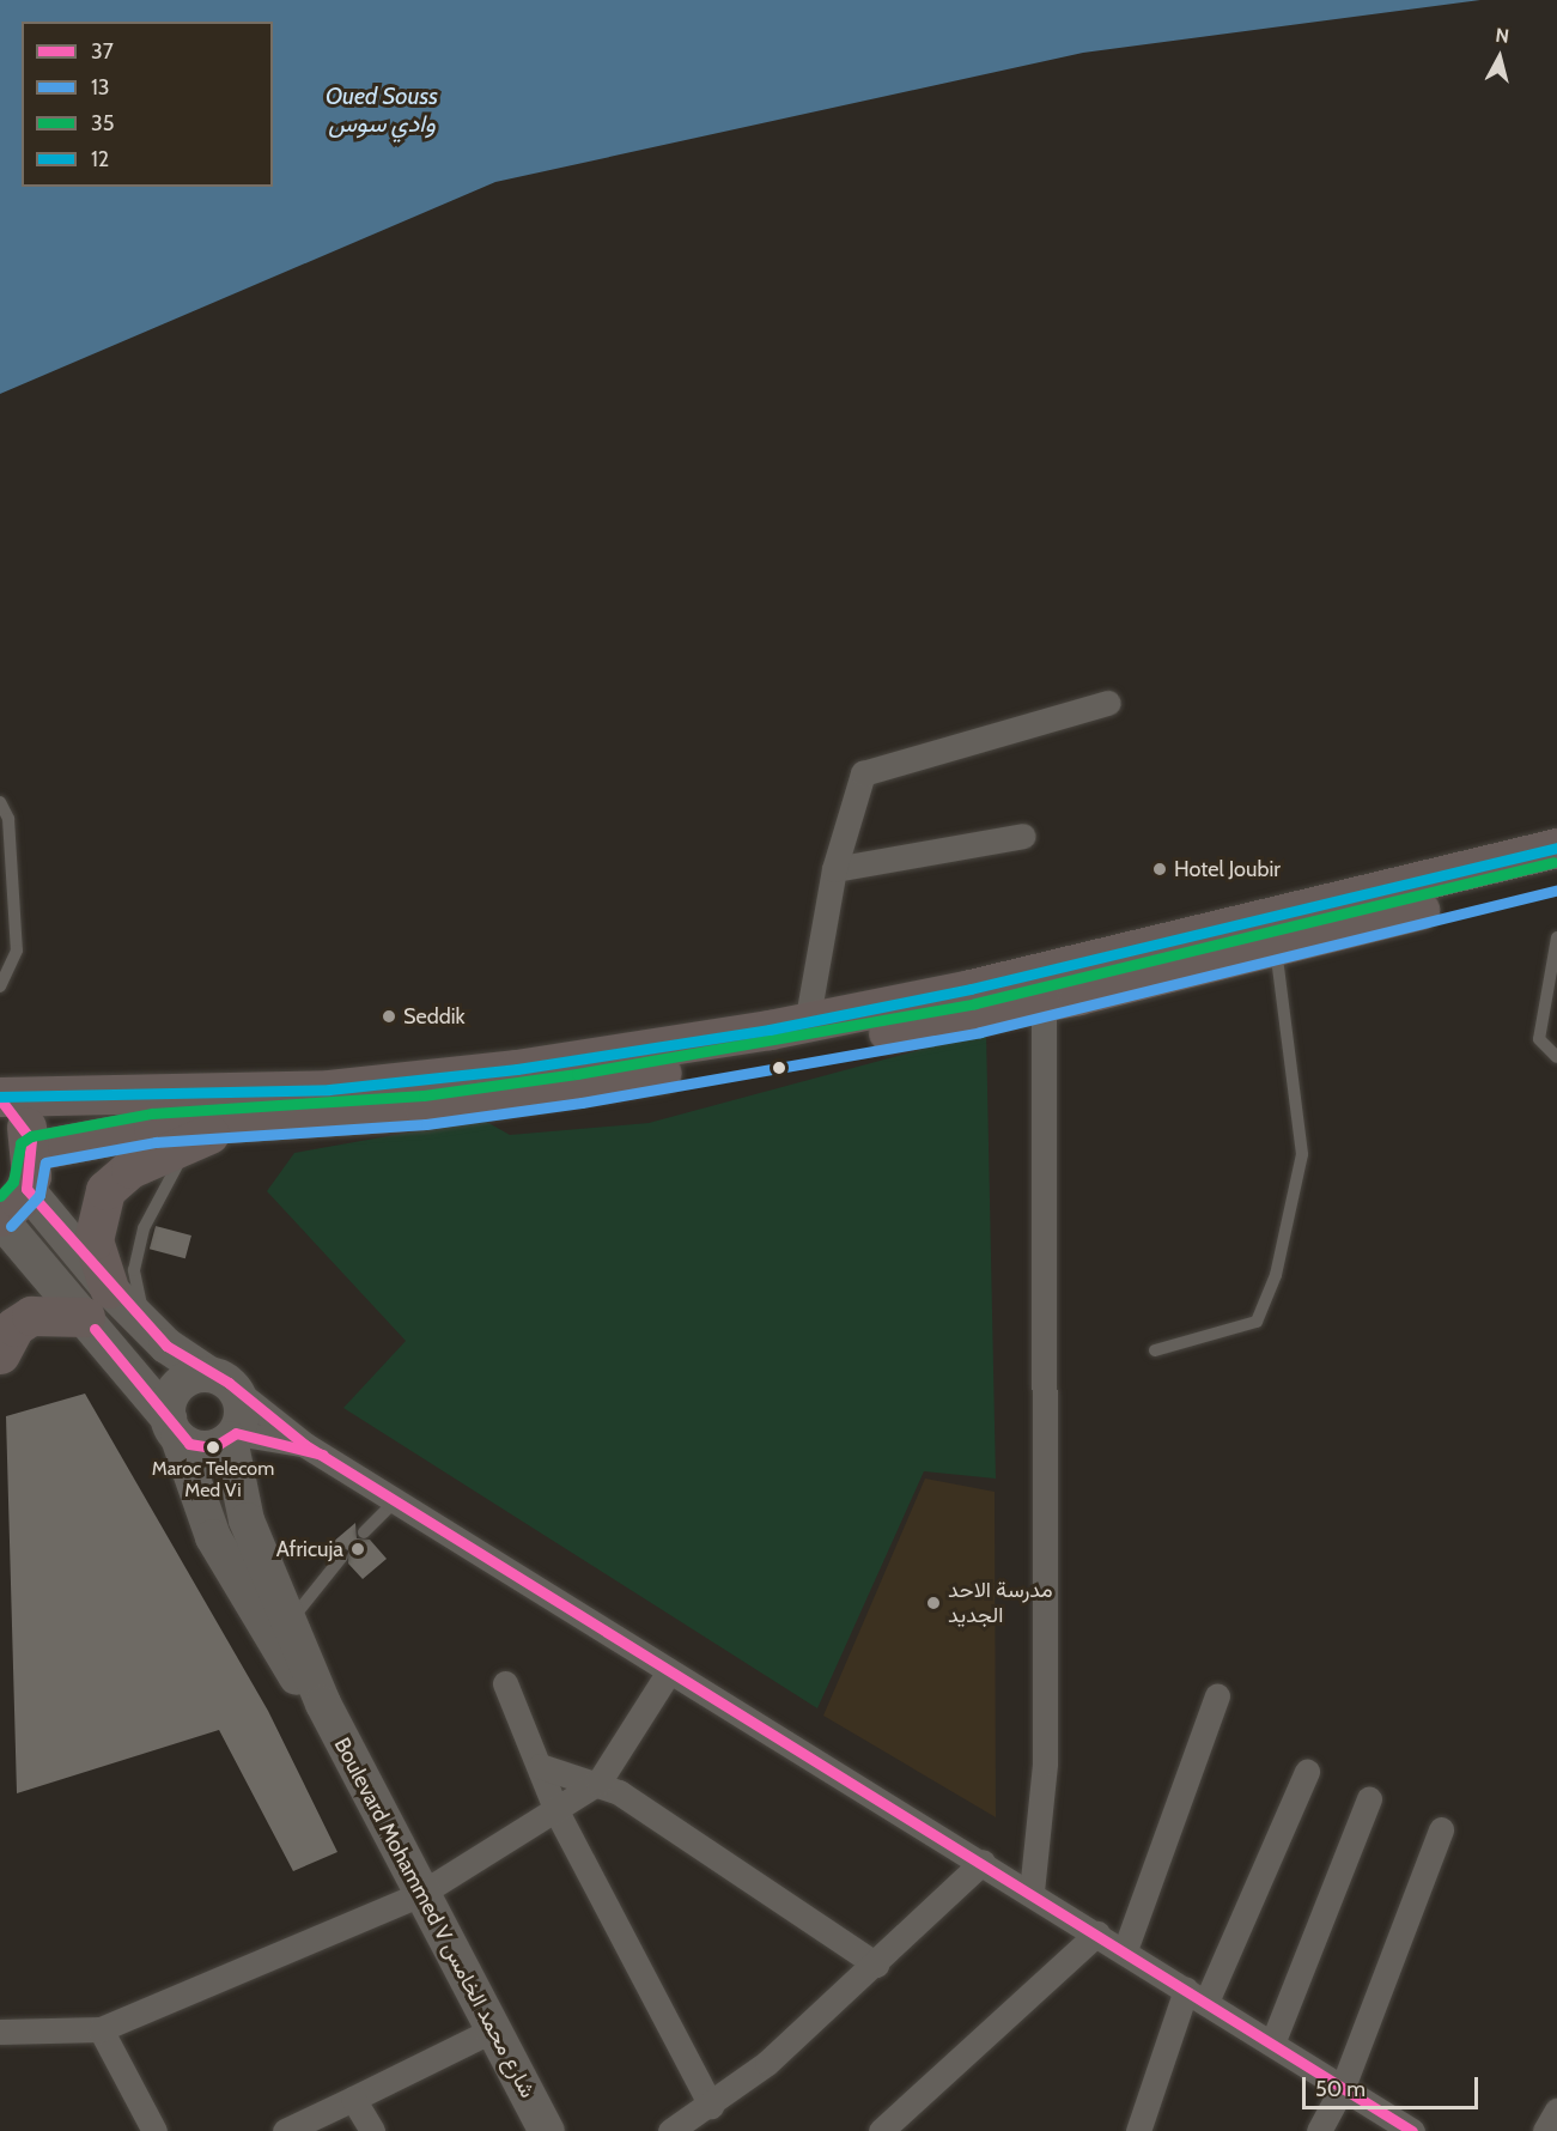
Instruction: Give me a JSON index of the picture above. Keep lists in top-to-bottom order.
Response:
{
  "streets": {
    "main road": ["Boulevard Mohammed V شارع محمد الخامس"]
  },
  "water": ["Oued Souss وادي سوس"],
  "places": [
    "Hotel Joubir",
    "Seddik",
    "Maroc Telecom Med Vi",
    "Africuja",
    "مدرسة الاحد الجديد"
  ],
  "lines": [
    "transit line 12",
    "transit line 35",
    "transit line 13",
    "transit line 37"
  ],
  "legend": [
    "37",
    "13",
    "35",
    "12"
  ],
  "scale_bar": "50 m",
  "north": "top"
}
